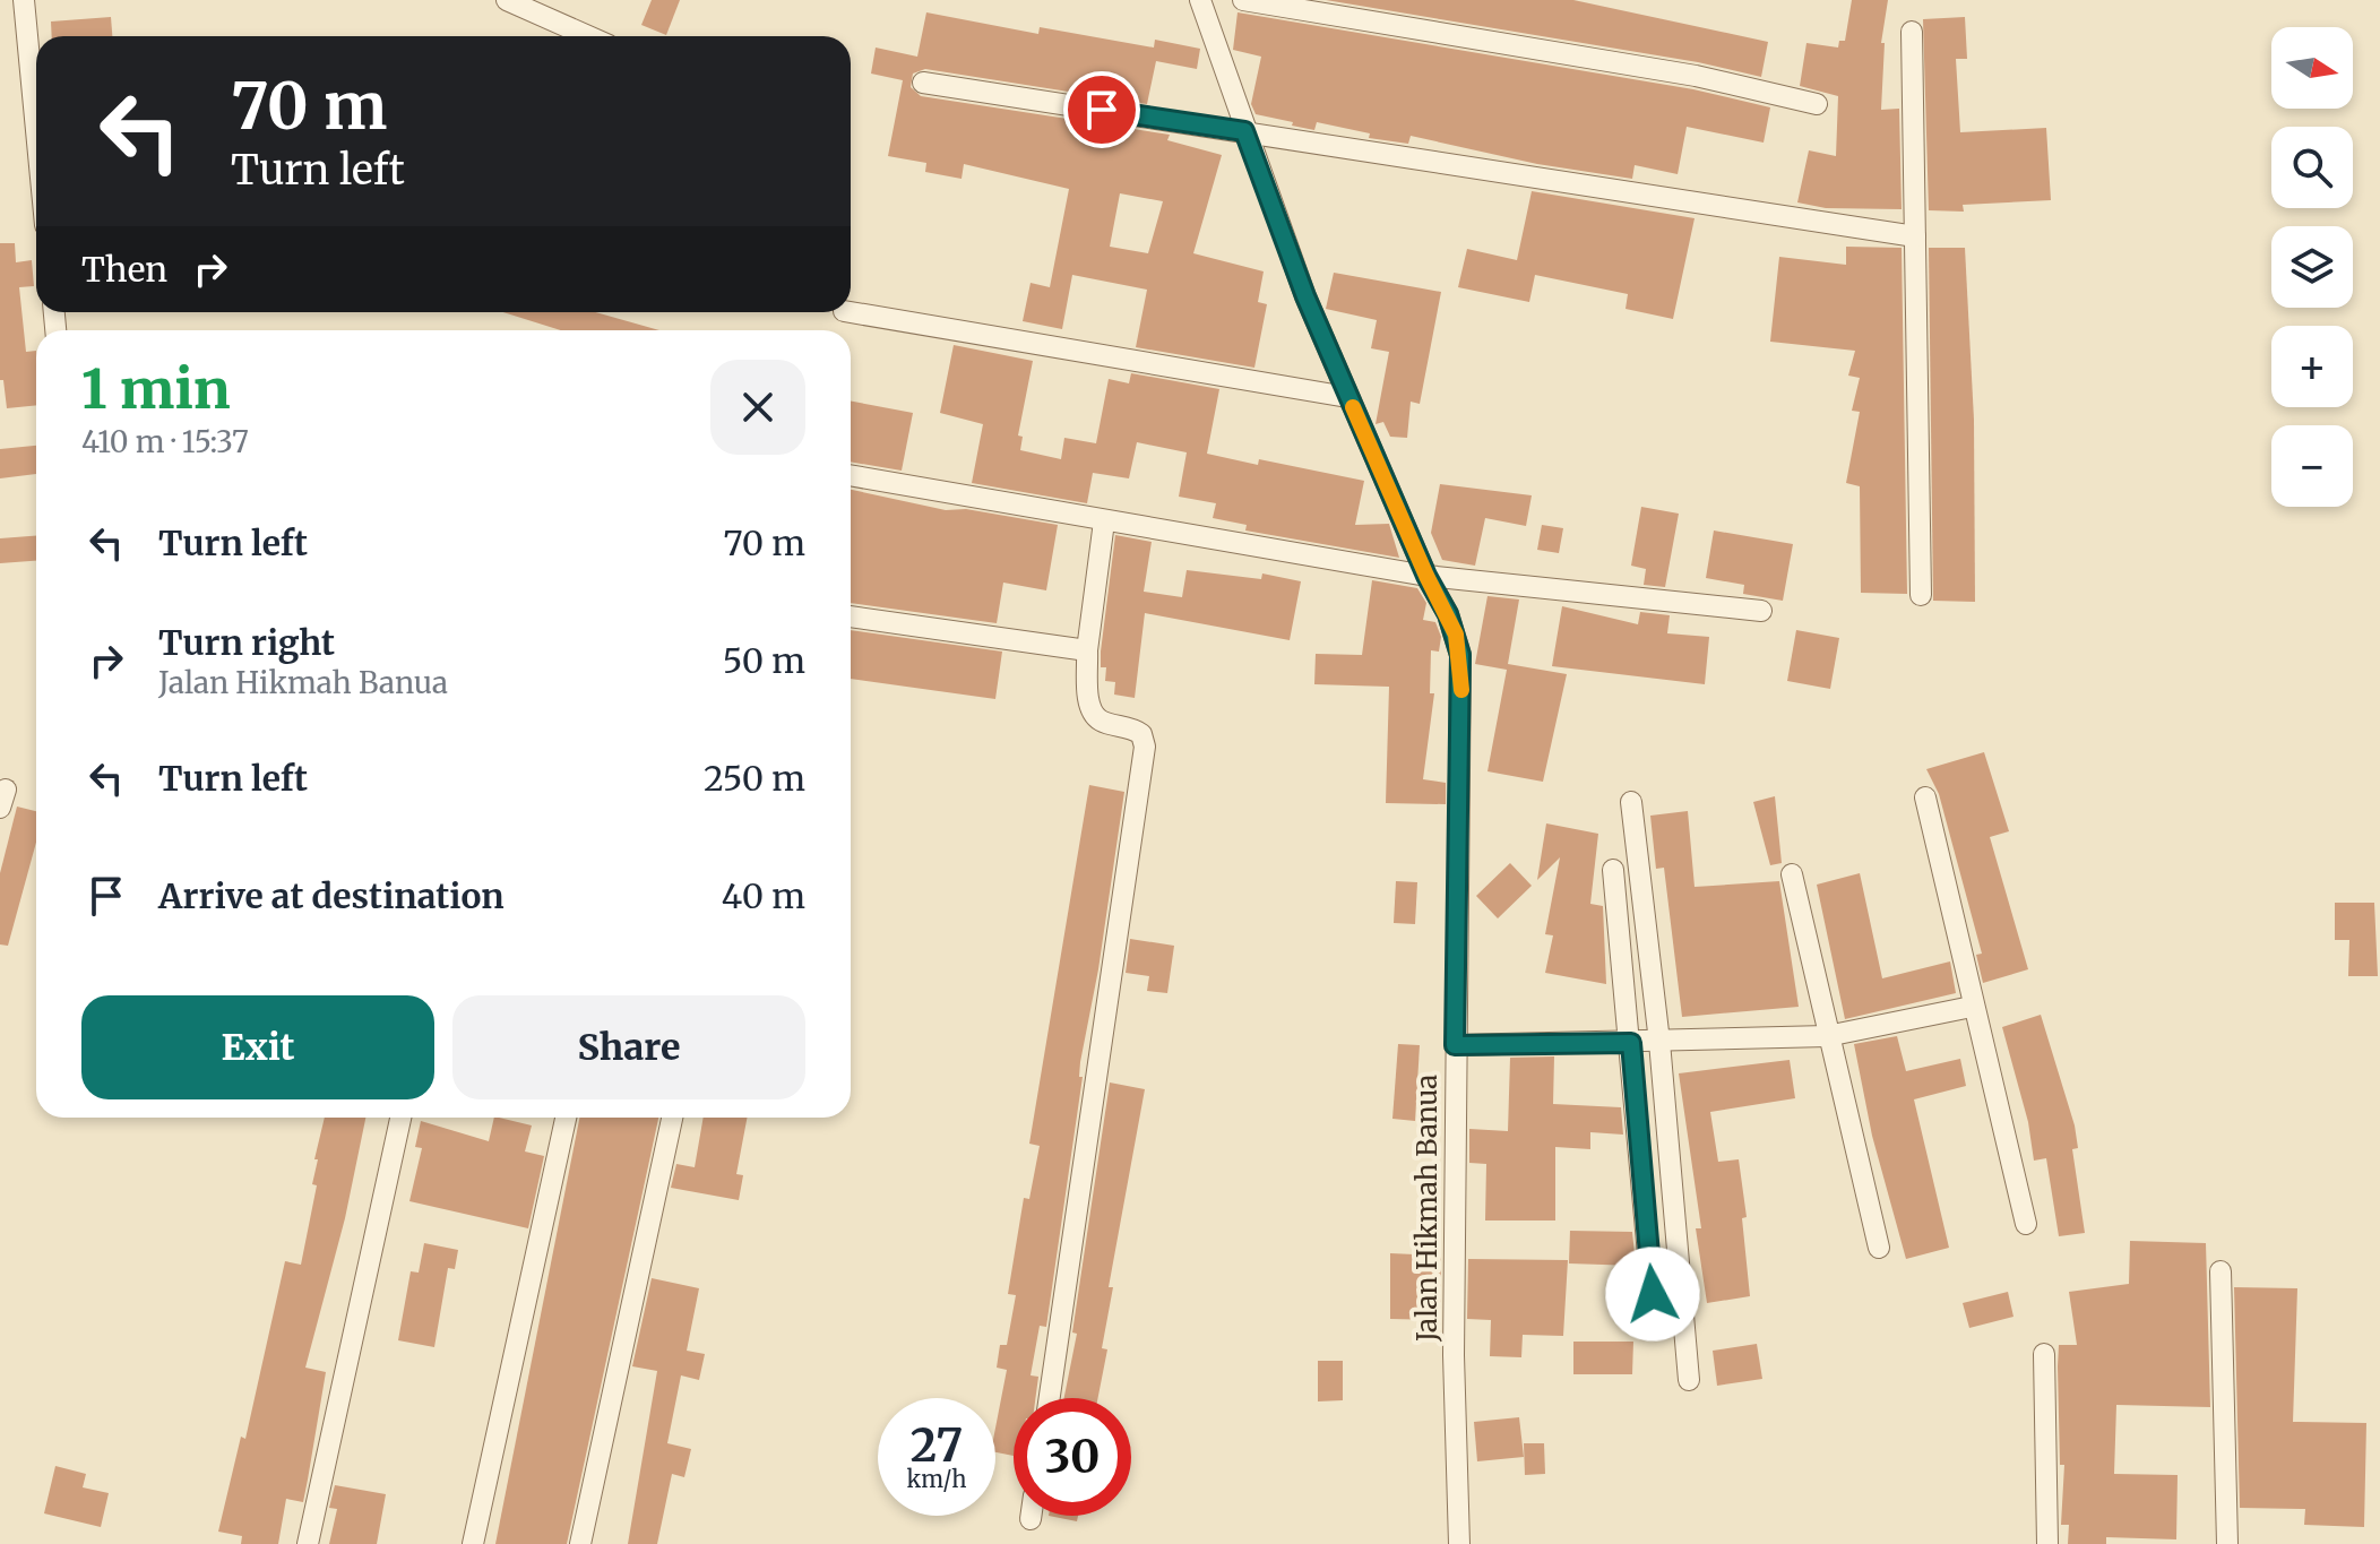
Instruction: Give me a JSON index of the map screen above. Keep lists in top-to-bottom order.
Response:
{
  "streets": {
    "street": ["Jalan Hikmah Banua"]
  },
  "north": "right",
  "page": {
    "map_buttons": ["+", "−"],
    "turn": ["70 m", "Turn left"],
    "then": "Then",
    "heading": ["1 min", "410 m · 15:37"],
    "list": [
      {
        "name": "Turn left",
        "value": "70 m"
      },
      {
        "name": "Turn right",
        "note": "Jalan Hikmah Banua",
        "value": "50 m"
      },
      {
        "name": "Turn left",
        "value": "250 m"
      },
      {
        "name": "Arrive at destination",
        "value": "40 m"
      }
    ],
    "buttons": ["Exit", "Share"],
    "speed": "27 km/h",
    "limit": "30"
  }
}
